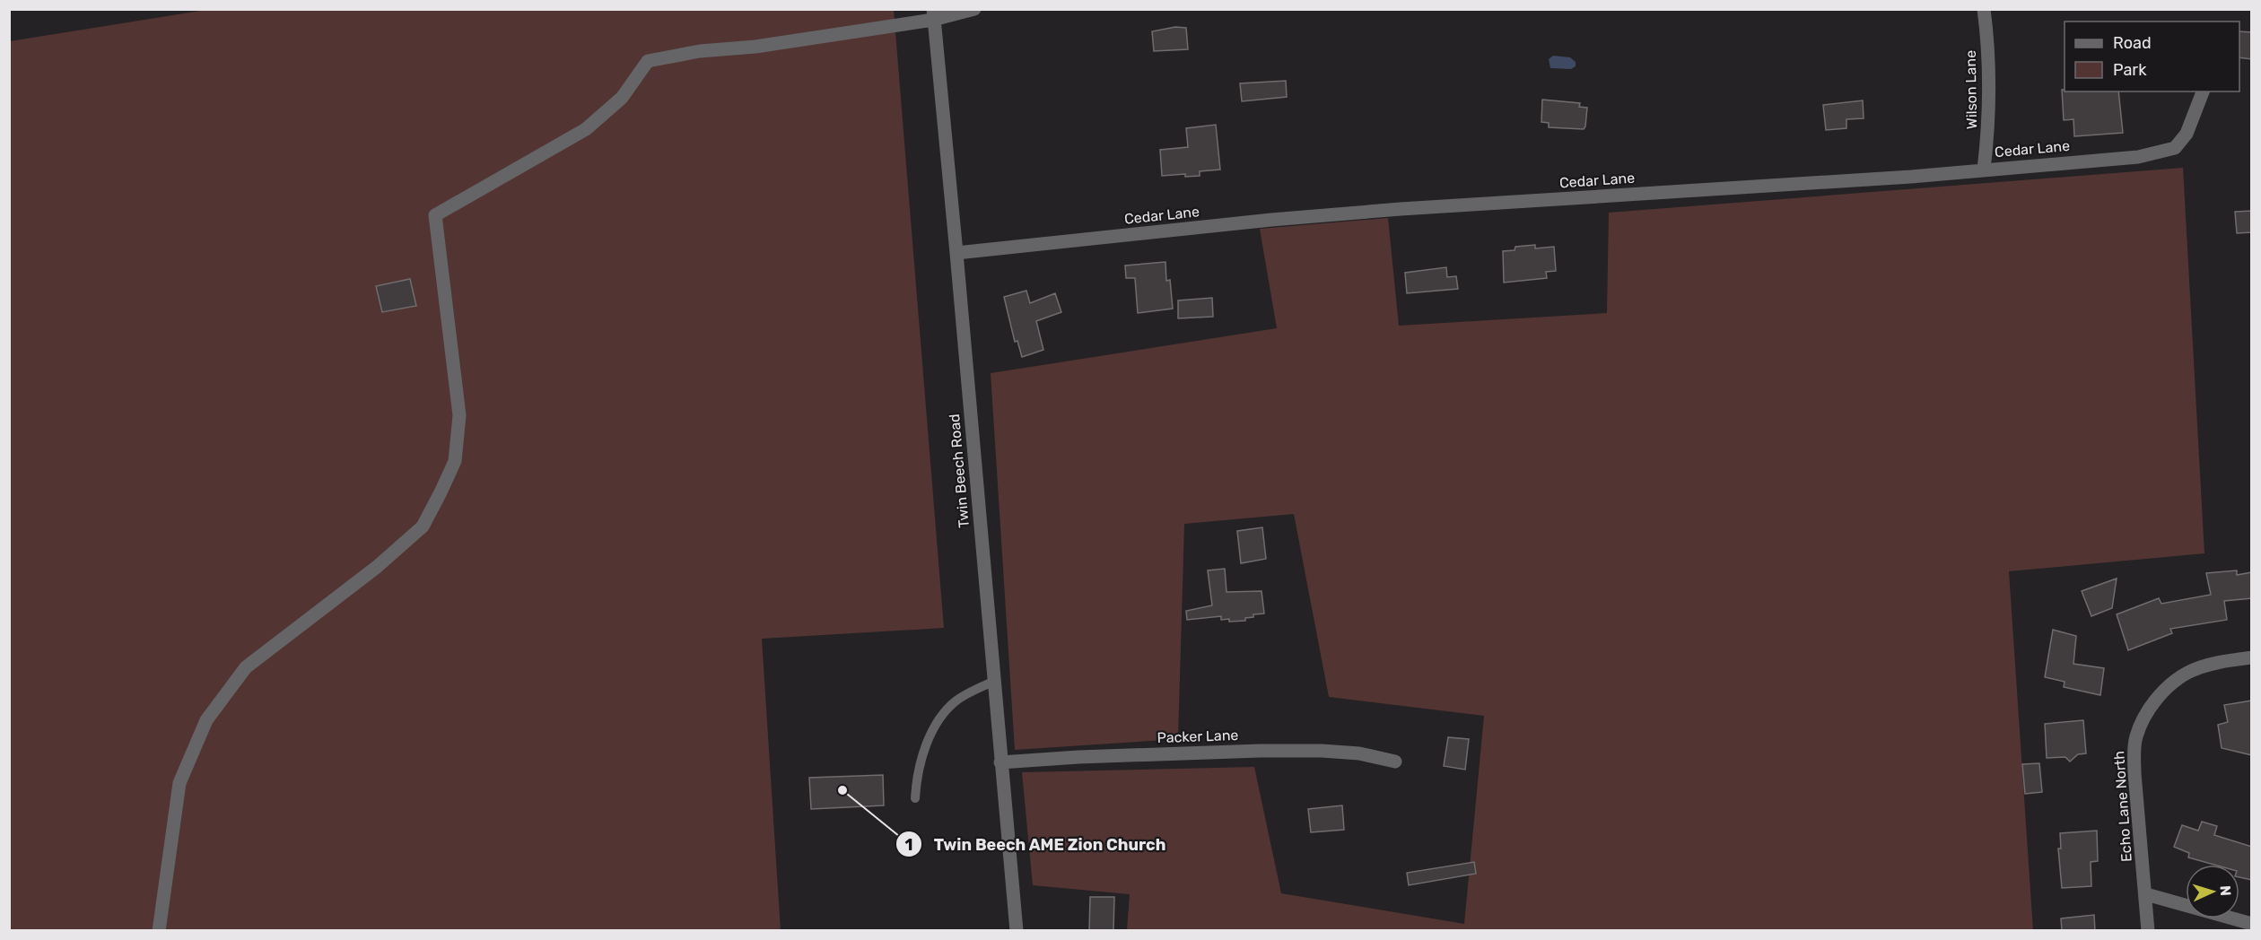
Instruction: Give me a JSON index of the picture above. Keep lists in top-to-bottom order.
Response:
{
  "streets": {
    "street": [
      "Wilson Lane",
      "Cedar Lane",
      "Twin Beech Road",
      "Packer Lane",
      "Echo Lane North"
    ]
  },
  "crossings": [
    ["Wilson Lane", "Cedar Lane"],
    ["Cedar Lane", "Twin Beech Road"],
    ["Twin Beech Road", "Packer Lane"]
  ],
  "places": ["Twin Beech AME Zion Church"],
  "legend": ["Road", "Park"],
  "north": "right"
}
